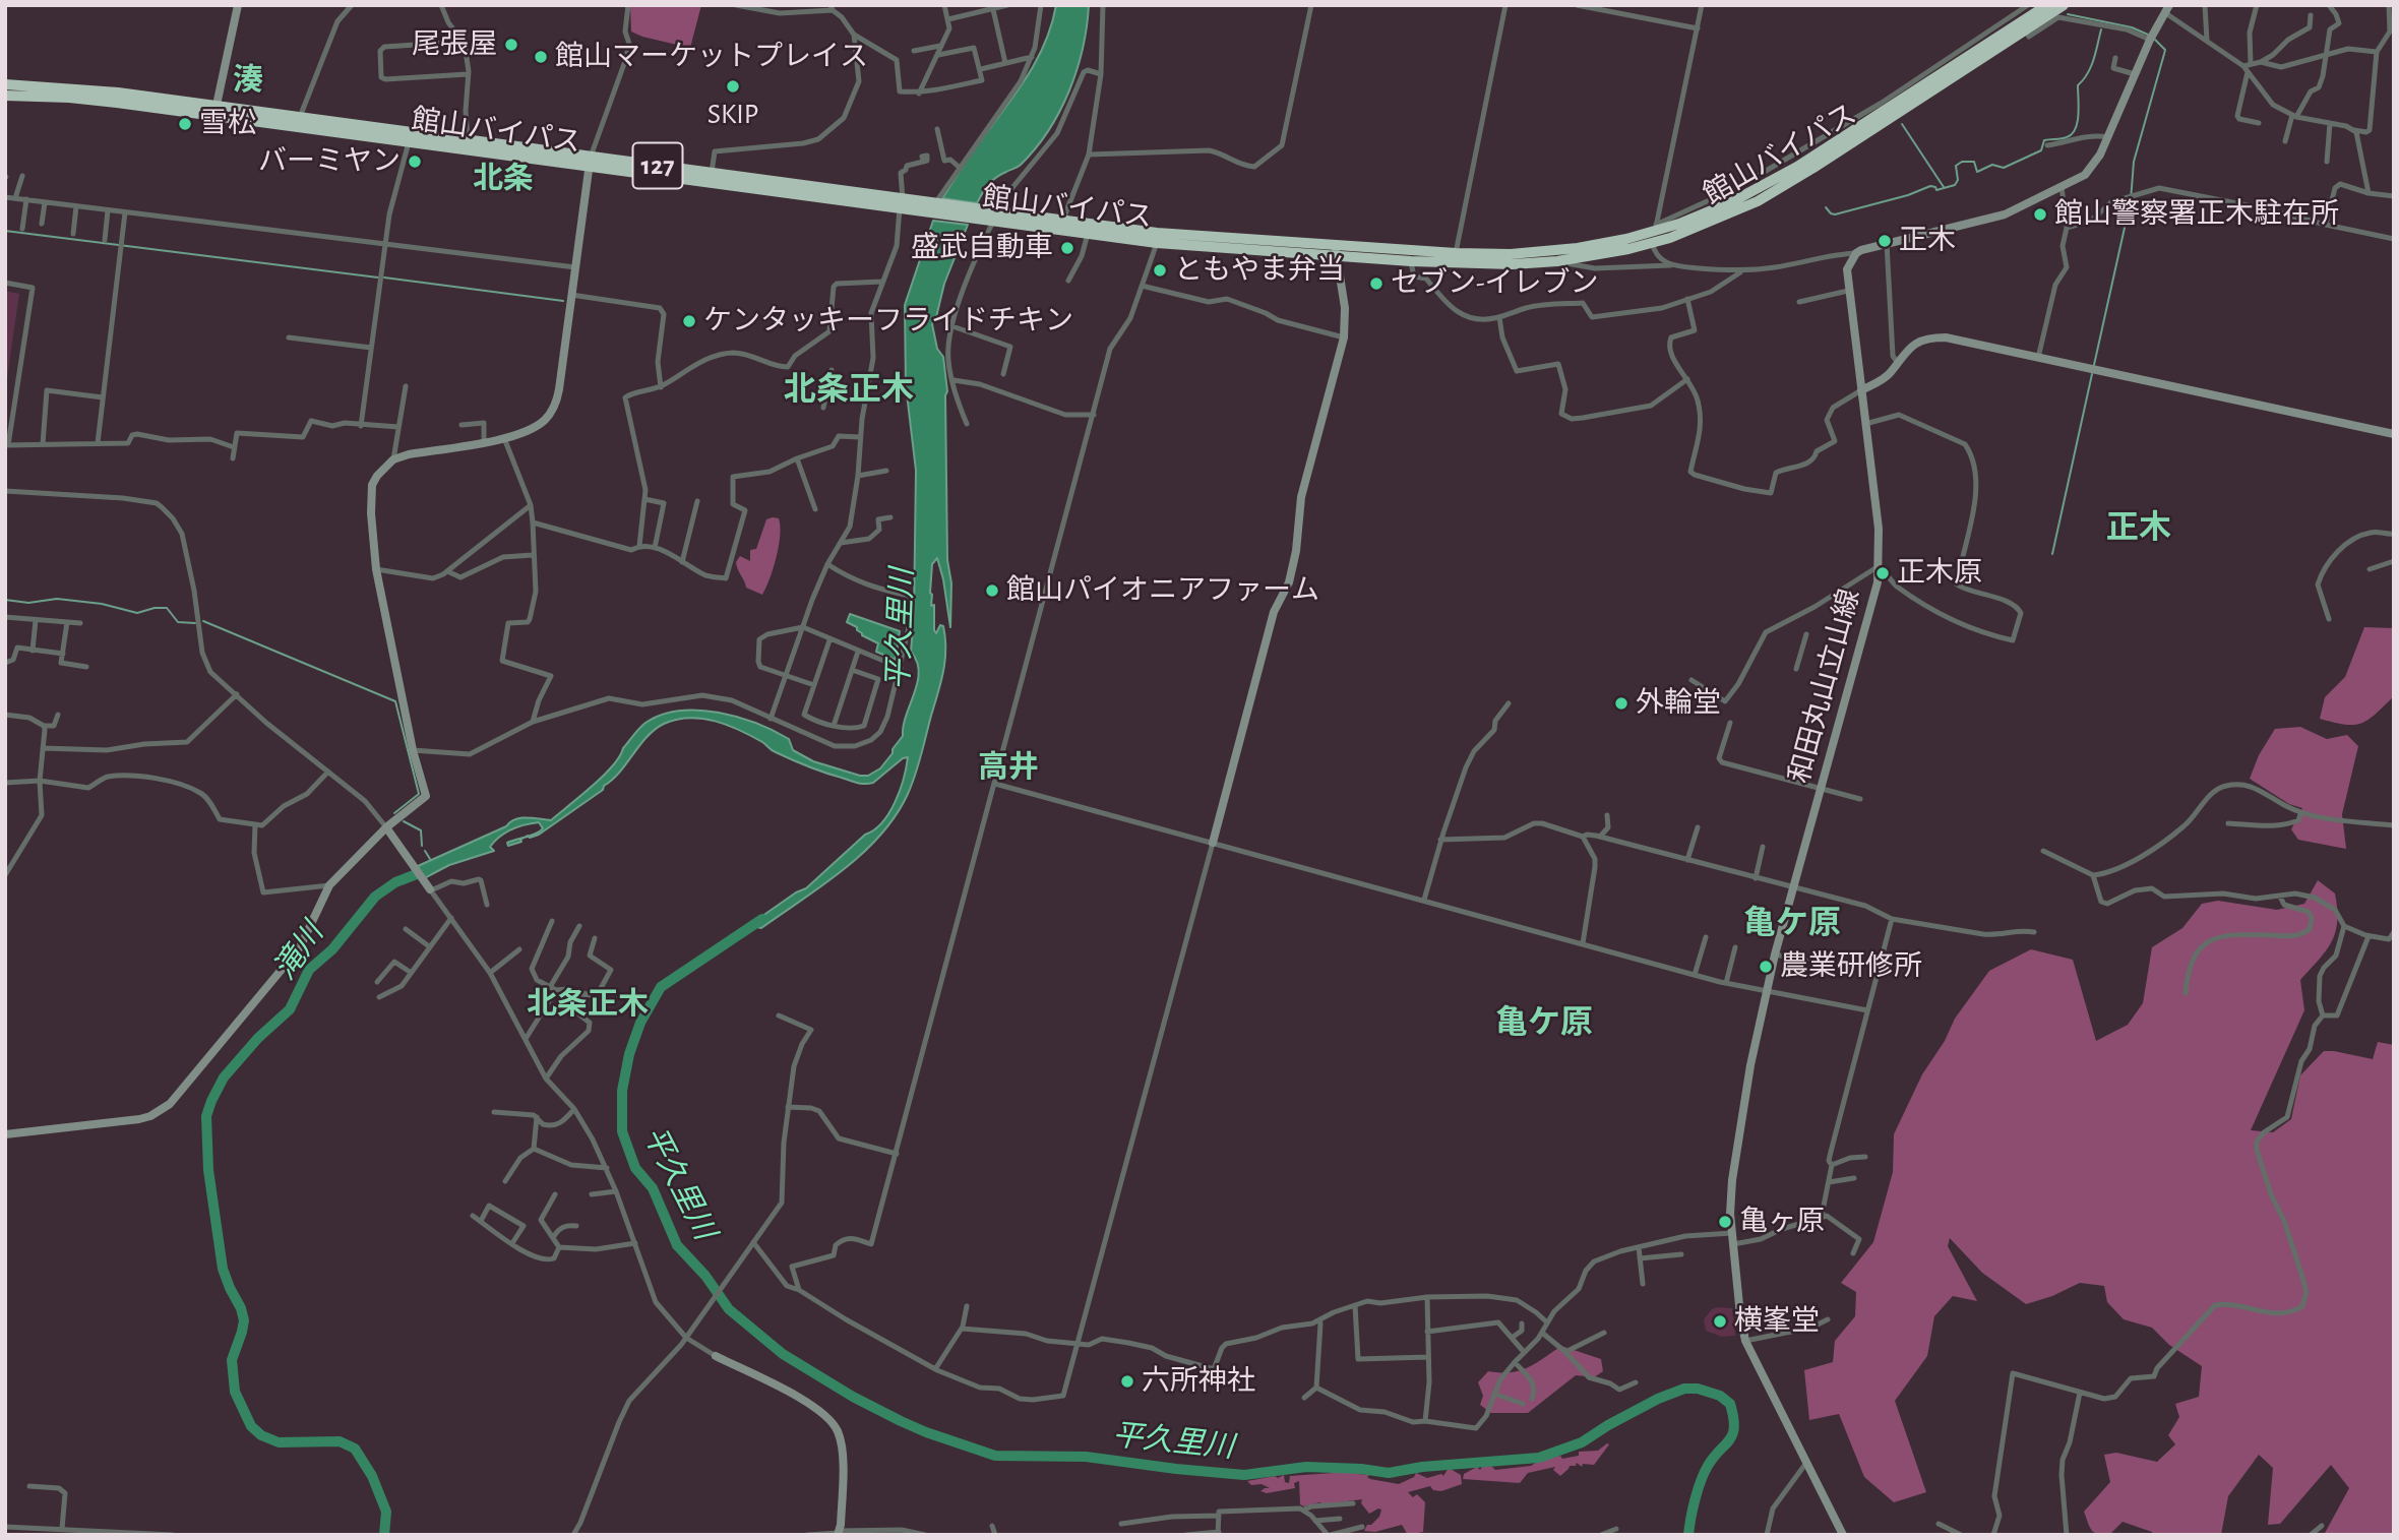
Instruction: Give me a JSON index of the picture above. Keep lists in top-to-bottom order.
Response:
{
  "streets": {
    "highway": ["館山バイパス", "127"],
    "street": ["和田丸山立山線"]
  },
  "districts": [
    "湊",
    "北条",
    "北条正木",
    "正木",
    "高井",
    "亀ケ原",
    "北条正木",
    "亀ケ原"
  ],
  "water": ["平久里川", "滝川"],
  "places": [
    "尾張屋",
    "館山マーケットプレイス",
    "SKIP",
    "雪松",
    "バーミヤン",
    "館山警察署正木駐在所",
    "正木",
    "盛武自動車",
    "ともやま弁当",
    "セブン-イレブン",
    "ケンタッキーフライドチキン",
    "正木原",
    "館山パイオニアファーム",
    "外輪堂",
    "農業研修所",
    "亀ヶ原",
    "横峯堂",
    "六所神社"
  ]
}
